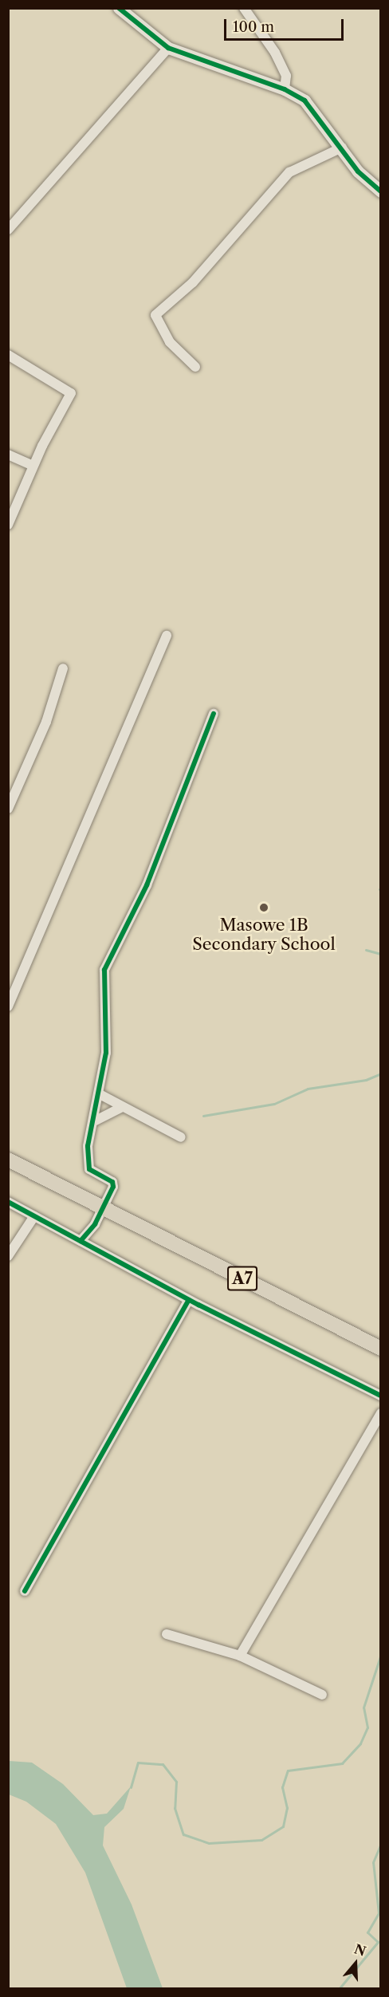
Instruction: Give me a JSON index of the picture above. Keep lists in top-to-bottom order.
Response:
{
  "streets": {
    "main road": ["A7"]
  },
  "places": ["Masowe 1B Secondary School"],
  "scale_bar": "100 m",
  "north": "top"
}
